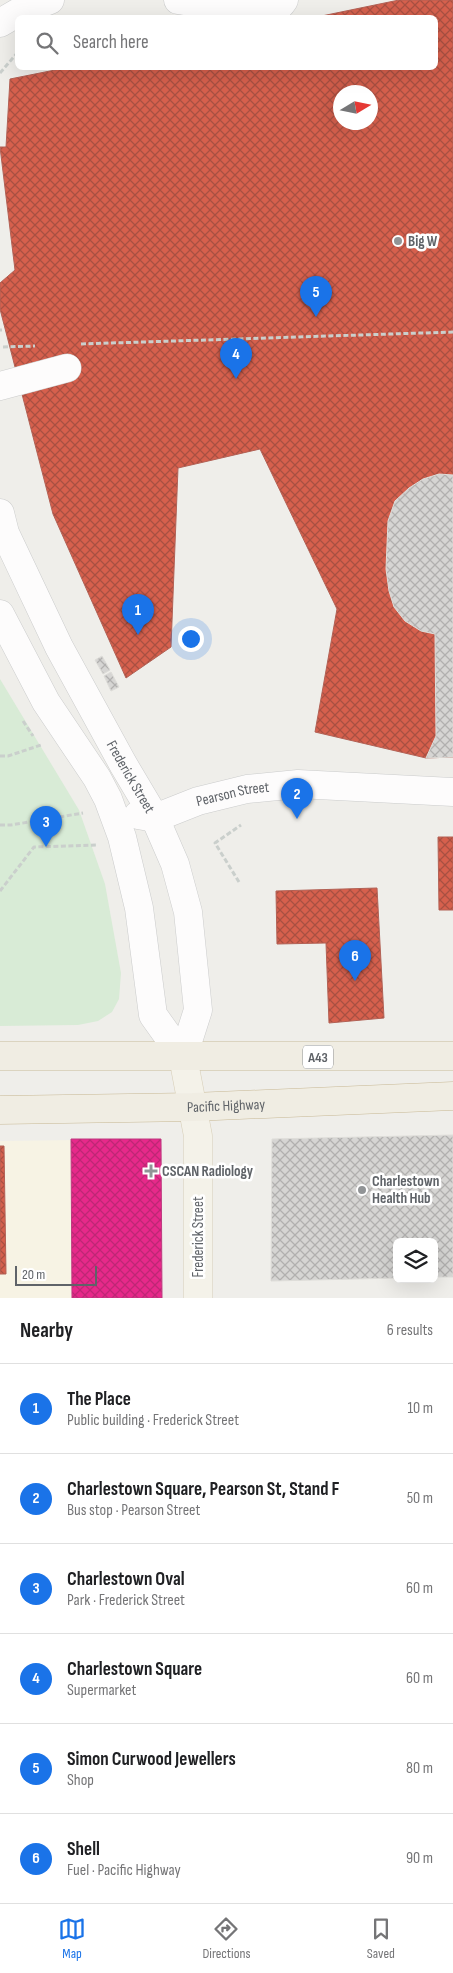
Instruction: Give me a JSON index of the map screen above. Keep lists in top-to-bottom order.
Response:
{
  "streets": {
    "highway": ["A43", "Pacific Highway"],
    "main road": ["Frederick Street"],
    "street": ["Pearson Street"]
  },
  "crossings": [
    ["Frederick Street", "Pearson Street"],
    ["Frederick Street", "A43"],
    ["Frederick Street", "Pacific Highway"]
  ],
  "places": {
    "other": ["Big W", "Charlestown Health Hub"],
    "health": ["CSCAN Radiology"]
  },
  "scale_bar": "20 m",
  "north": "right",
  "page": {
    "search": "Search here",
    "pins": [
      "5",
      "4",
      "1",
      "2",
      "3",
      "6"
    ],
    "scale": "20 m",
    "heading": ["Nearby", "6 results"],
    "list": [
      {
        "mark": "1",
        "name": "The Place",
        "note": "Public building · Frederick Street",
        "value": "10 m"
      },
      {
        "mark": "2",
        "name": "Charlestown Square, Pearson St, Stand F",
        "note": "Bus stop · Pearson Street",
        "value": "50 m"
      },
      {
        "mark": "3",
        "name": "Charlestown Oval",
        "note": "Park · Frederick Street",
        "value": "60 m"
      },
      {
        "mark": "4",
        "name": "Charlestown Square",
        "note": "Supermarket",
        "value": "60 m"
      },
      {
        "mark": "5",
        "name": "Simon Curwood Jewellers",
        "note": "Shop",
        "value": "80 m"
      },
      {
        "mark": "6",
        "name": "Shell",
        "note": "Fuel · Pacific Highway",
        "value": "90 m"
      }
    ],
    "nav": ["Map", "Directions", "Saved"]
  }
}
